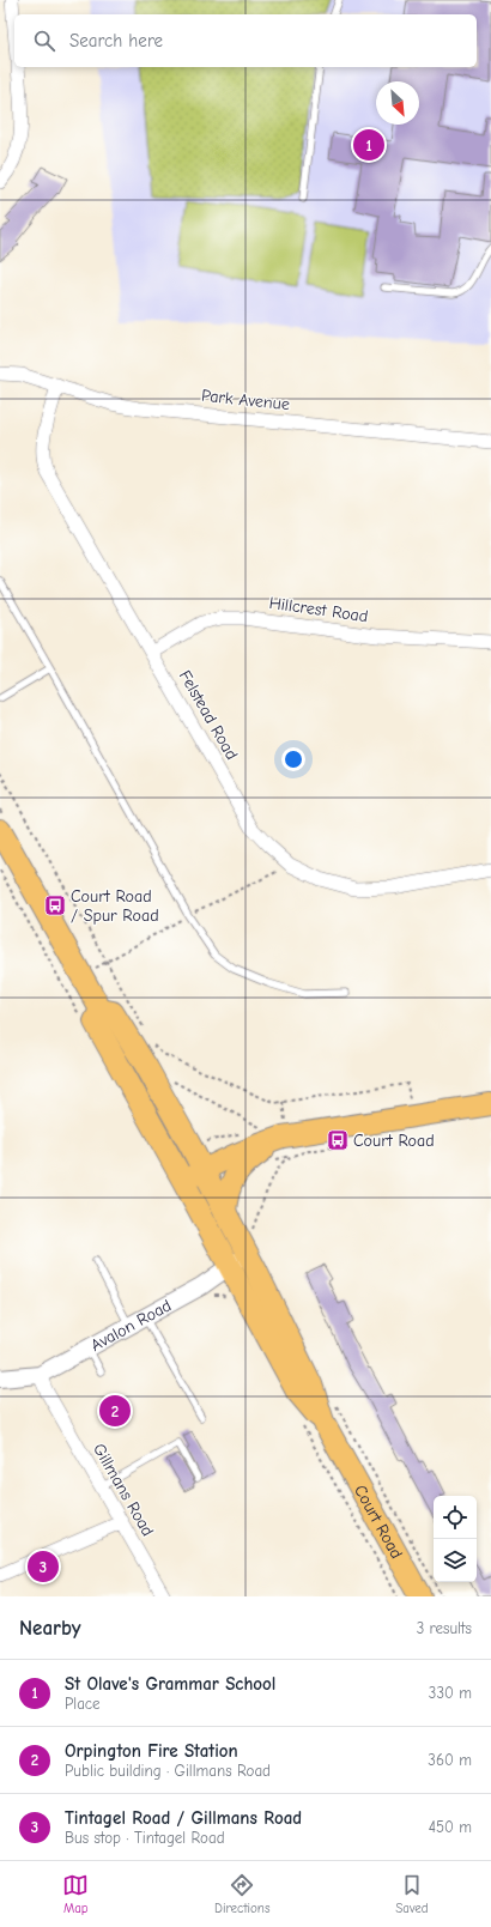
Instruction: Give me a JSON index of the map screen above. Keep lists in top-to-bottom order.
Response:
{
  "streets": {
    "main road": ["Court Road"],
    "street": [
      "Park Avenue",
      "Hillcrest Road",
      "Felstead Road",
      "Avalon Road",
      "Gillmans Road"
    ]
  },
  "crossings": [
    ["Park Avenue", "Felstead Road"],
    ["Hillcrest Road", "Felstead Road"],
    ["Avalon Road", "Gillmans Road"],
    ["Avalon Road", "Court Road"]
  ],
  "places": {
    "bus stop": ["Court Road / Spur Road", "Court Road"]
  },
  "north": "bottom right",
  "page": {
    "search": "Search here",
    "pins": ["1", "2", "3"],
    "heading": ["Nearby", "3 results"],
    "list": [
      {
        "mark": "1",
        "name": "St Olave's Grammar School",
        "note": "Place",
        "value": "330 m"
      },
      {
        "mark": "2",
        "name": "Orpington Fire Station",
        "note": "Public building · Gillmans Road",
        "value": "360 m"
      },
      {
        "mark": "3",
        "name": "Tintagel Road / Gillmans Road",
        "note": "Bus stop · Tintagel Road",
        "value": "450 m"
      }
    ],
    "nav": ["Map", "Directions", "Saved"]
  }
}
